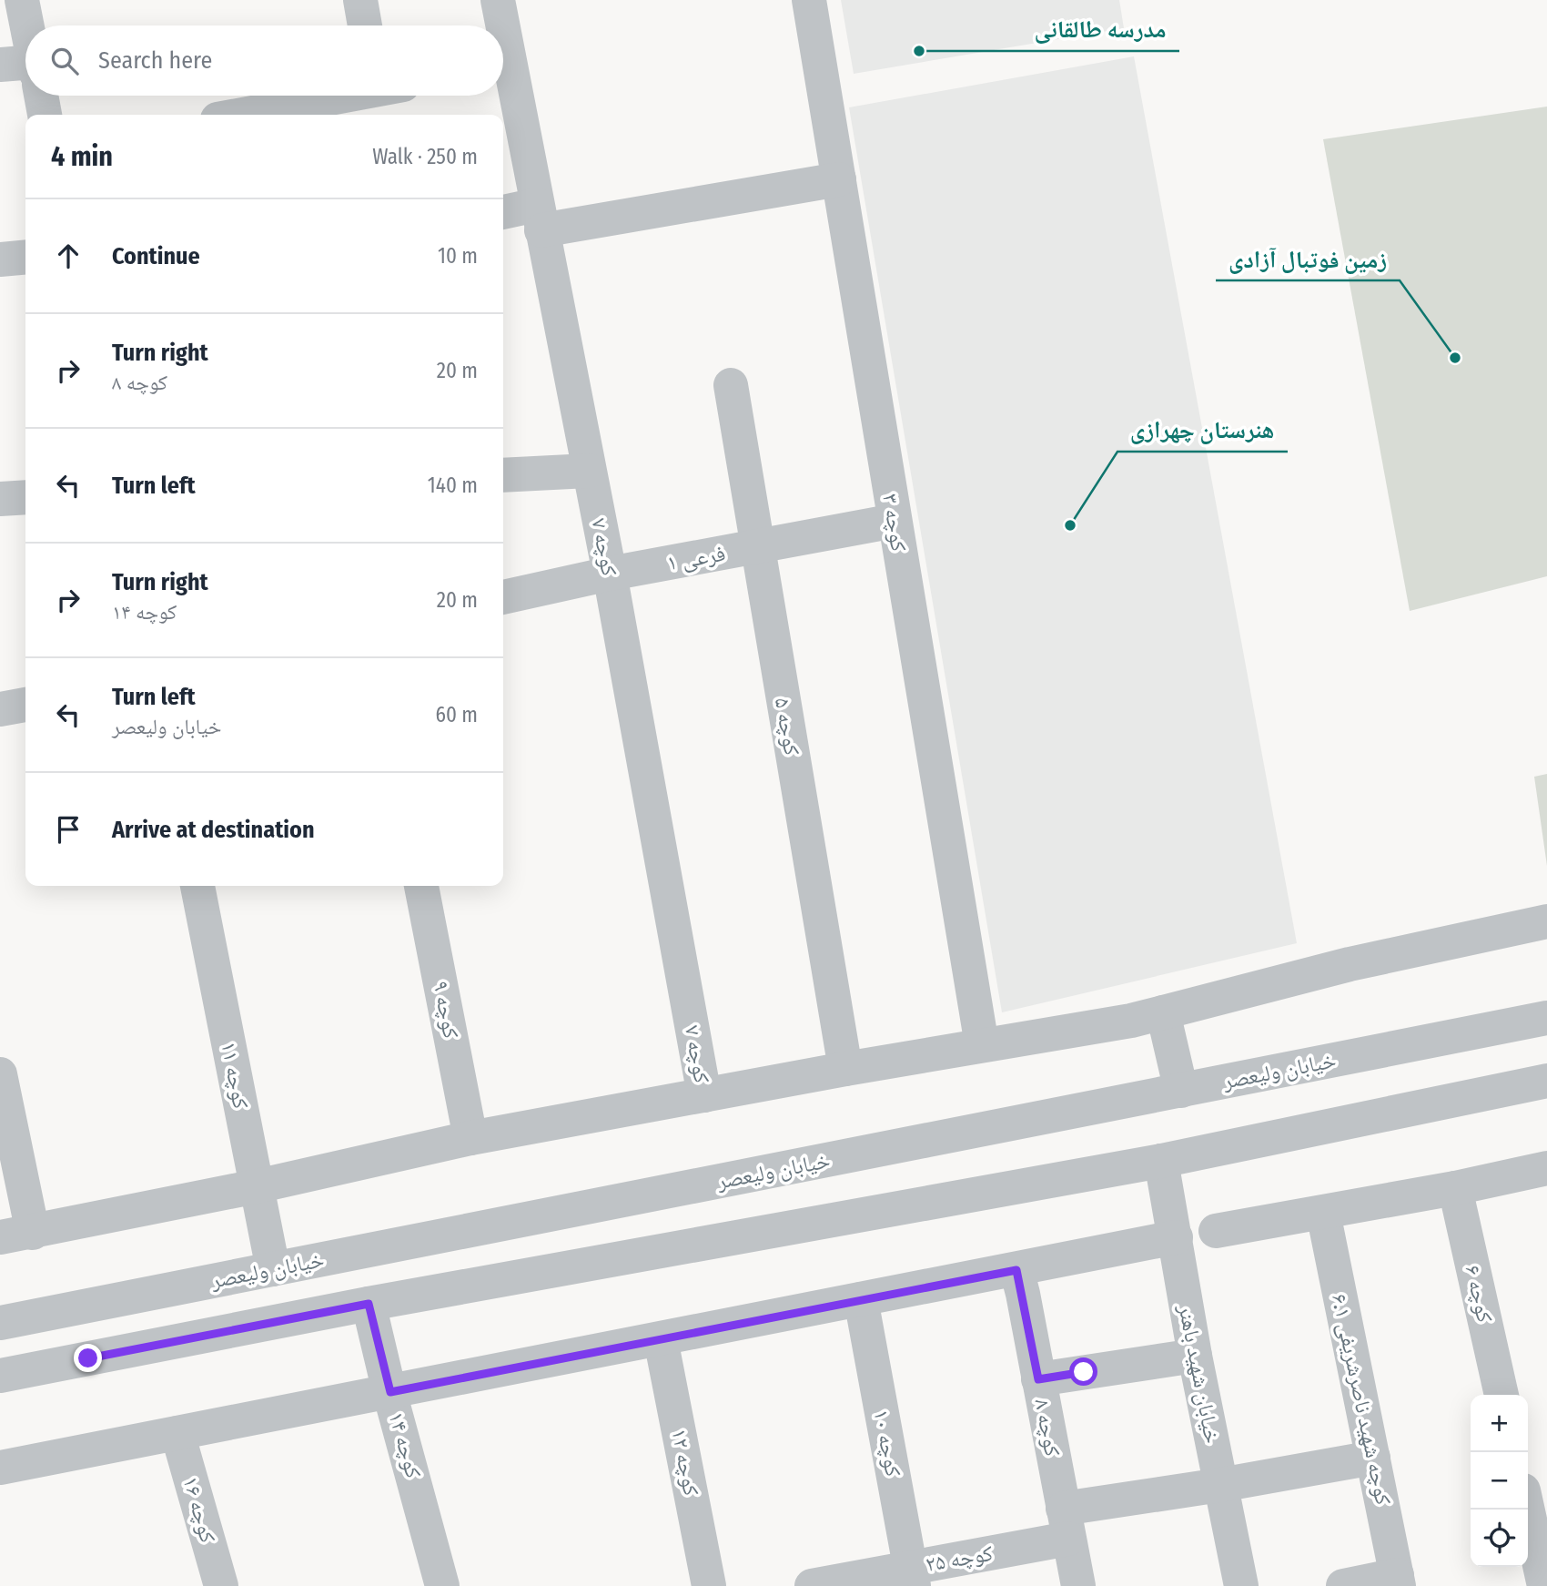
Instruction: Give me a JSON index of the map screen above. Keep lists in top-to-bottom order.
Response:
{
  "streets": {
    "street": [
      "کوچه ۳",
      "کوچه ۷",
      "فرعی ۱",
      "کوچه ۵",
      "کوچه ۹",
      "خیابان ولیعصر",
      "کوچه ۱۱",
      "کوچه ۶",
      "خیابان شهید باهنر",
      "۶.۱ کوچه شهید ناصرشریفی",
      "کوچه ۸",
      "کوچه ۱۰",
      "کوچه ۱۴",
      "کوچه ۱۲",
      "کوچه ۱۶",
      "کوچه ۲۵"
    ]
  },
  "crossings": [
    ["کوچه ۳", "فرعی ۱"],
    ["کوچه ۷", "فرعی ۱"],
    ["فرعی ۱", "کوچه ۵"],
    ["خیابان ولیعصر", "کوچه ۱۱"],
    ["خیابان شهید باهنر", "کوچه ۲۵"],
    ["۶.۱ کوچه شهید ناصرشریفی", "کوچه ۲۵"],
    ["کوچه ۸", "کوچه ۲۵"],
    ["کوچه ۱۰", "کوچه ۲۵"]
  ],
  "places": ["مدرسه طالقانی", "زمین فوتبال آزادی", "هنرستان چهرازی"],
  "page": {
    "search": "Search here",
    "heading": ["4 min", "Walk · 250 m"],
    "list": [
      ["Continue", "10 m"],
      ["Turn right", "کوچه ۸", "20 m"],
      ["Turn left", "140 m"],
      ["Turn right", "کوچه ۱۴", "20 m"],
      ["Turn left", "خیابان ولیعصر", "60 m"],
      "Arrive at destination"
    ],
    "map_buttons": ["+", "−"]
  }
}
